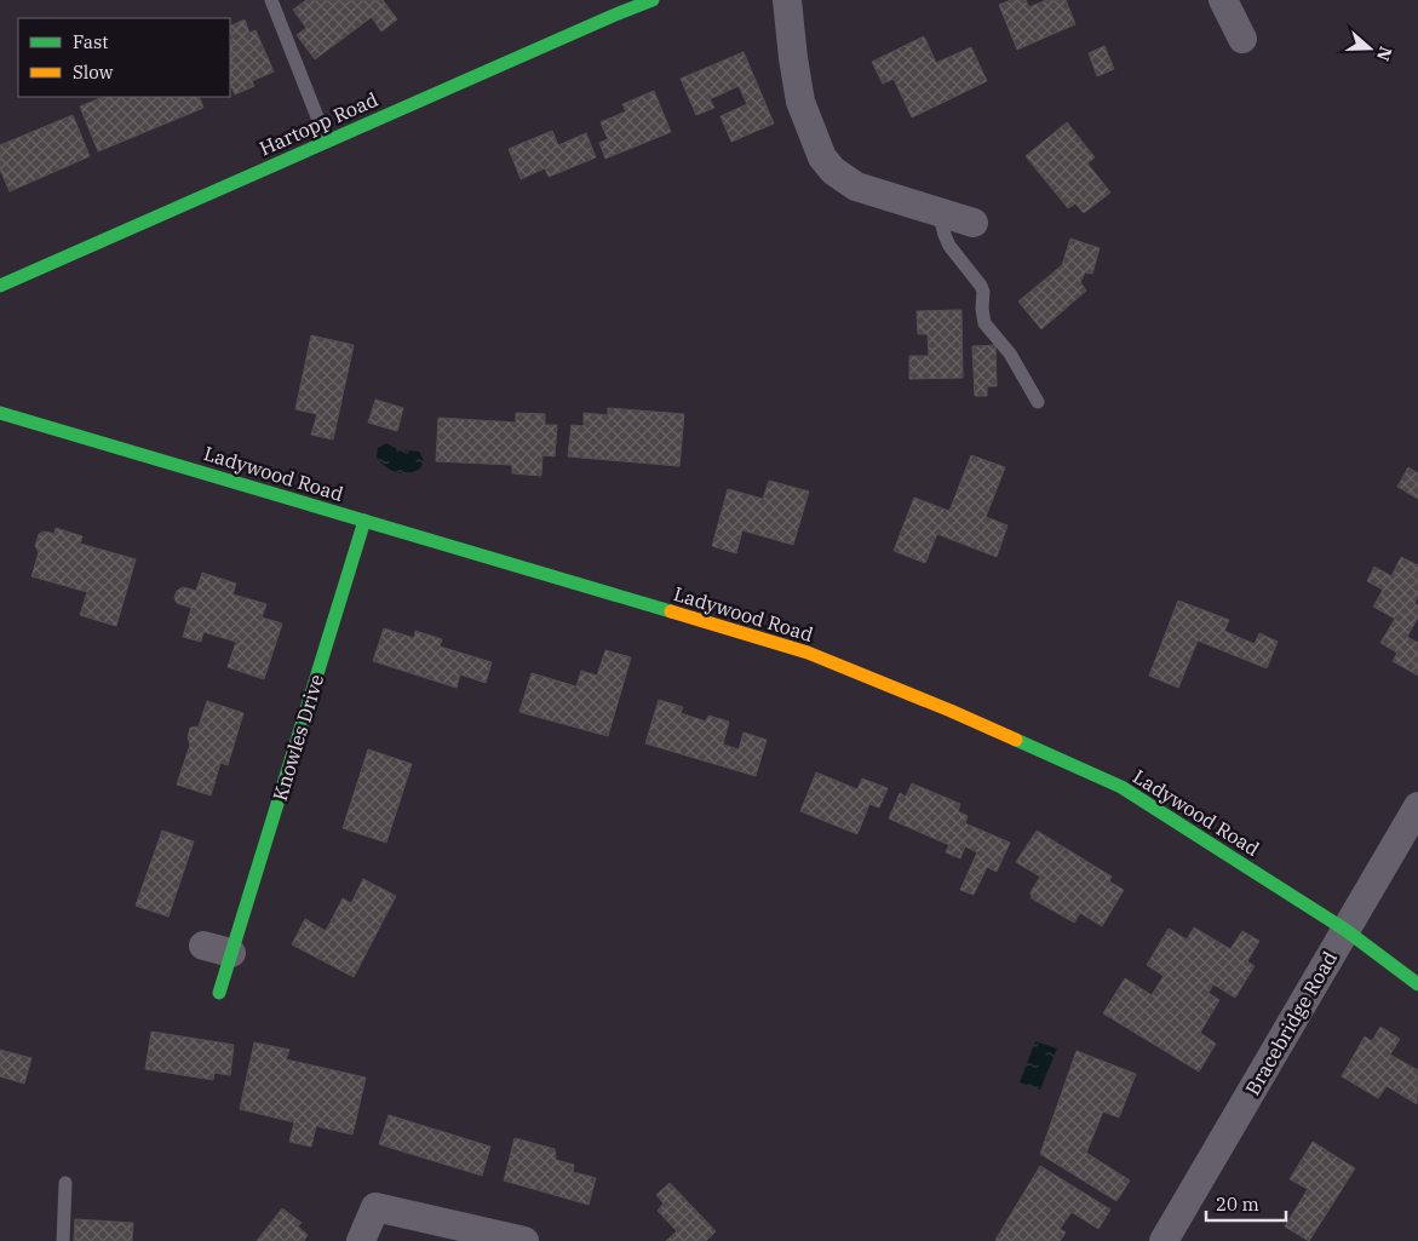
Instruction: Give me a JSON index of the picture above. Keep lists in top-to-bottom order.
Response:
{
  "streets": {
    "street": [
      "Hartopp Road",
      "Ladywood Road",
      "Knowles Drive",
      "Bracebridge Road"
    ]
  },
  "crossings": [
    ["Ladywood Road", "Knowles Drive"],
    ["Ladywood Road", "Bracebridge Road"]
  ],
  "legend": ["Fast", "Slow"],
  "scale_bar": "20 m",
  "north": "right"
}
